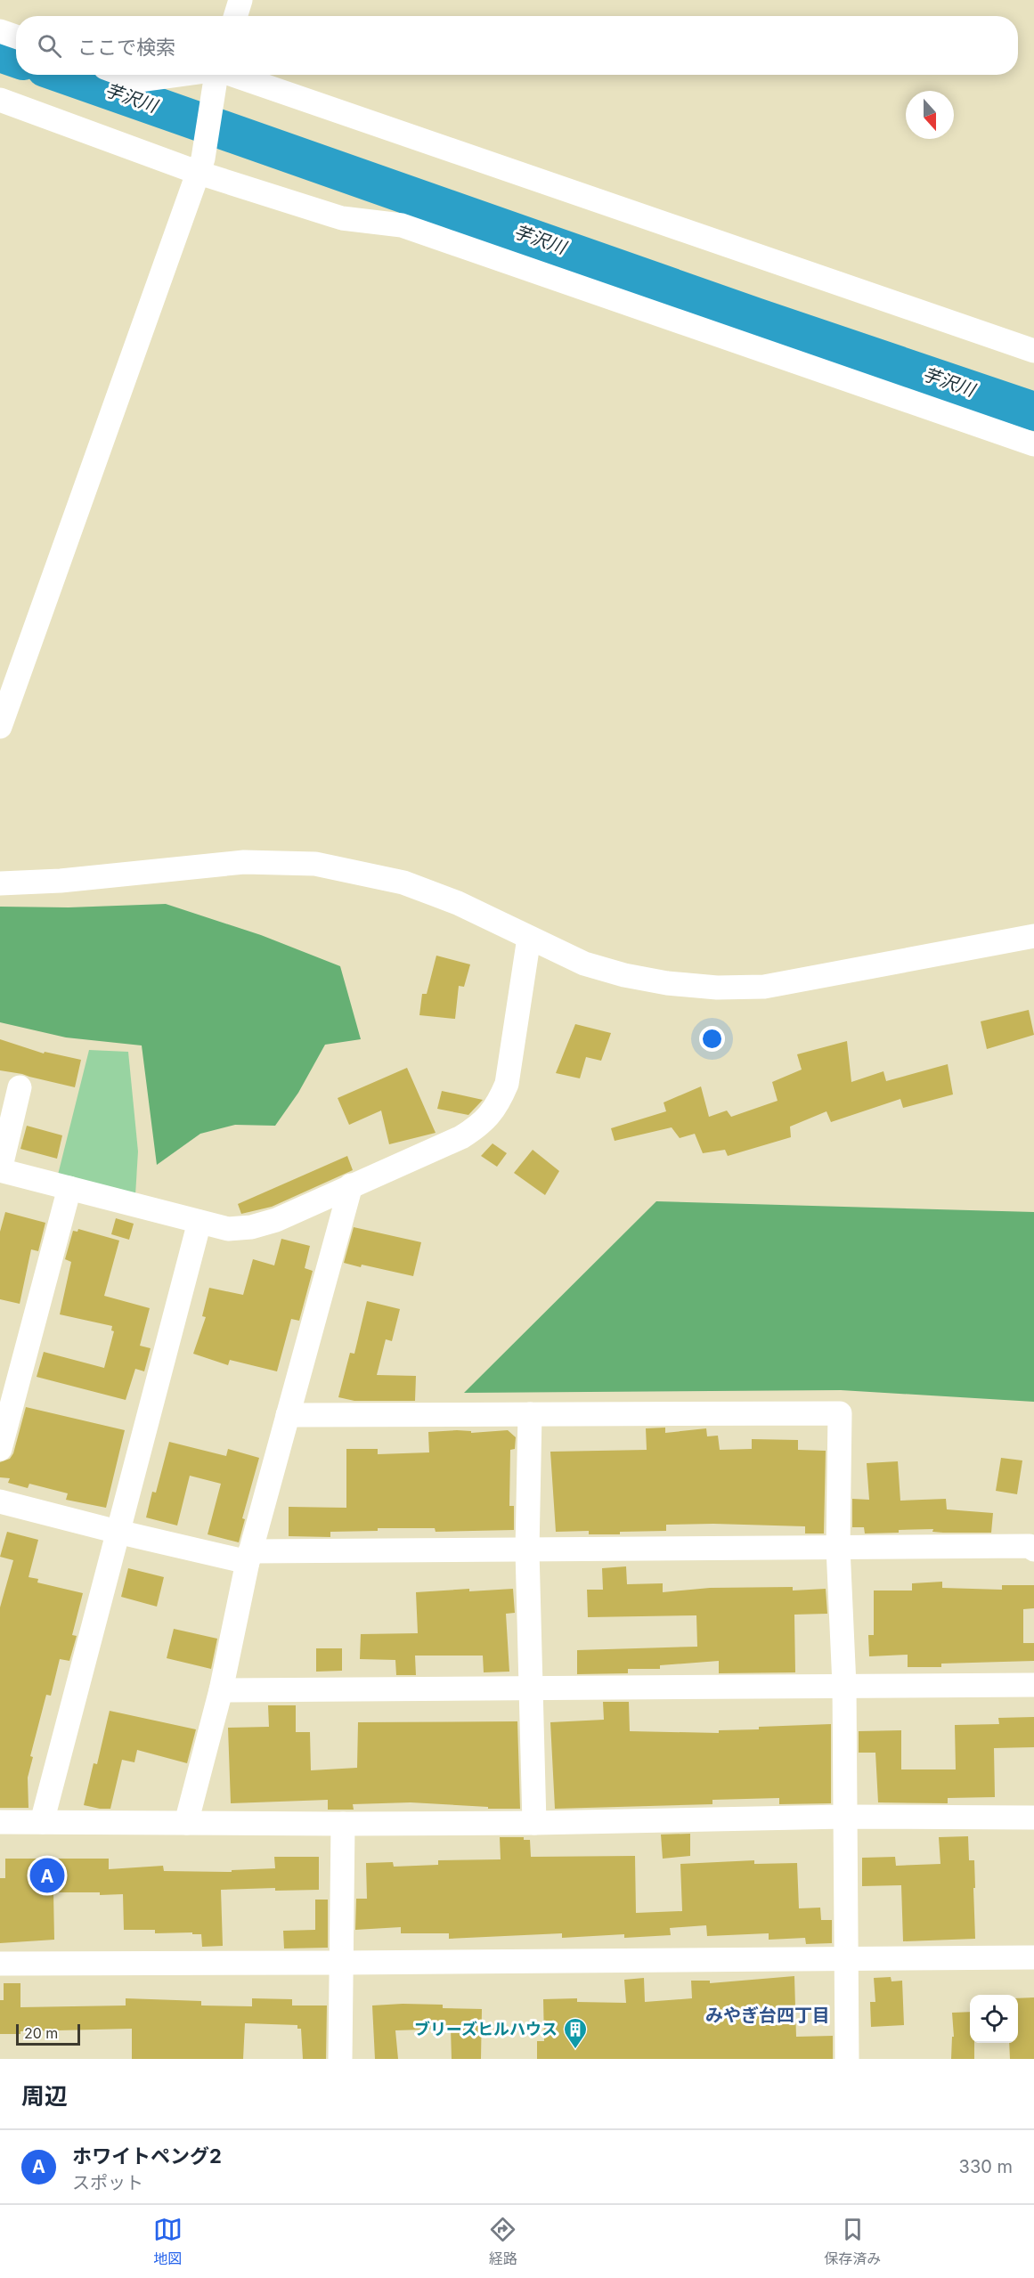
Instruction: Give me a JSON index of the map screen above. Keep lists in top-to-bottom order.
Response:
{
  "districts": ["みやぎ台四丁目"],
  "water": ["芋沢川"],
  "places": {
    "building": ["ブリーズヒルハウス"]
  },
  "scale_bar": "20 m",
  "north": "bottom",
  "page": {
    "search": "ここで検索",
    "pins": "A",
    "scale": "20 m",
    "heading": "周辺",
    "list": [
      {
        "mark": "A",
        "name": "ホワイトペング2",
        "note": "スポット",
        "value": "330 m"
      }
    ],
    "nav": ["地図", "経路", "保存済み"]
  }
}
